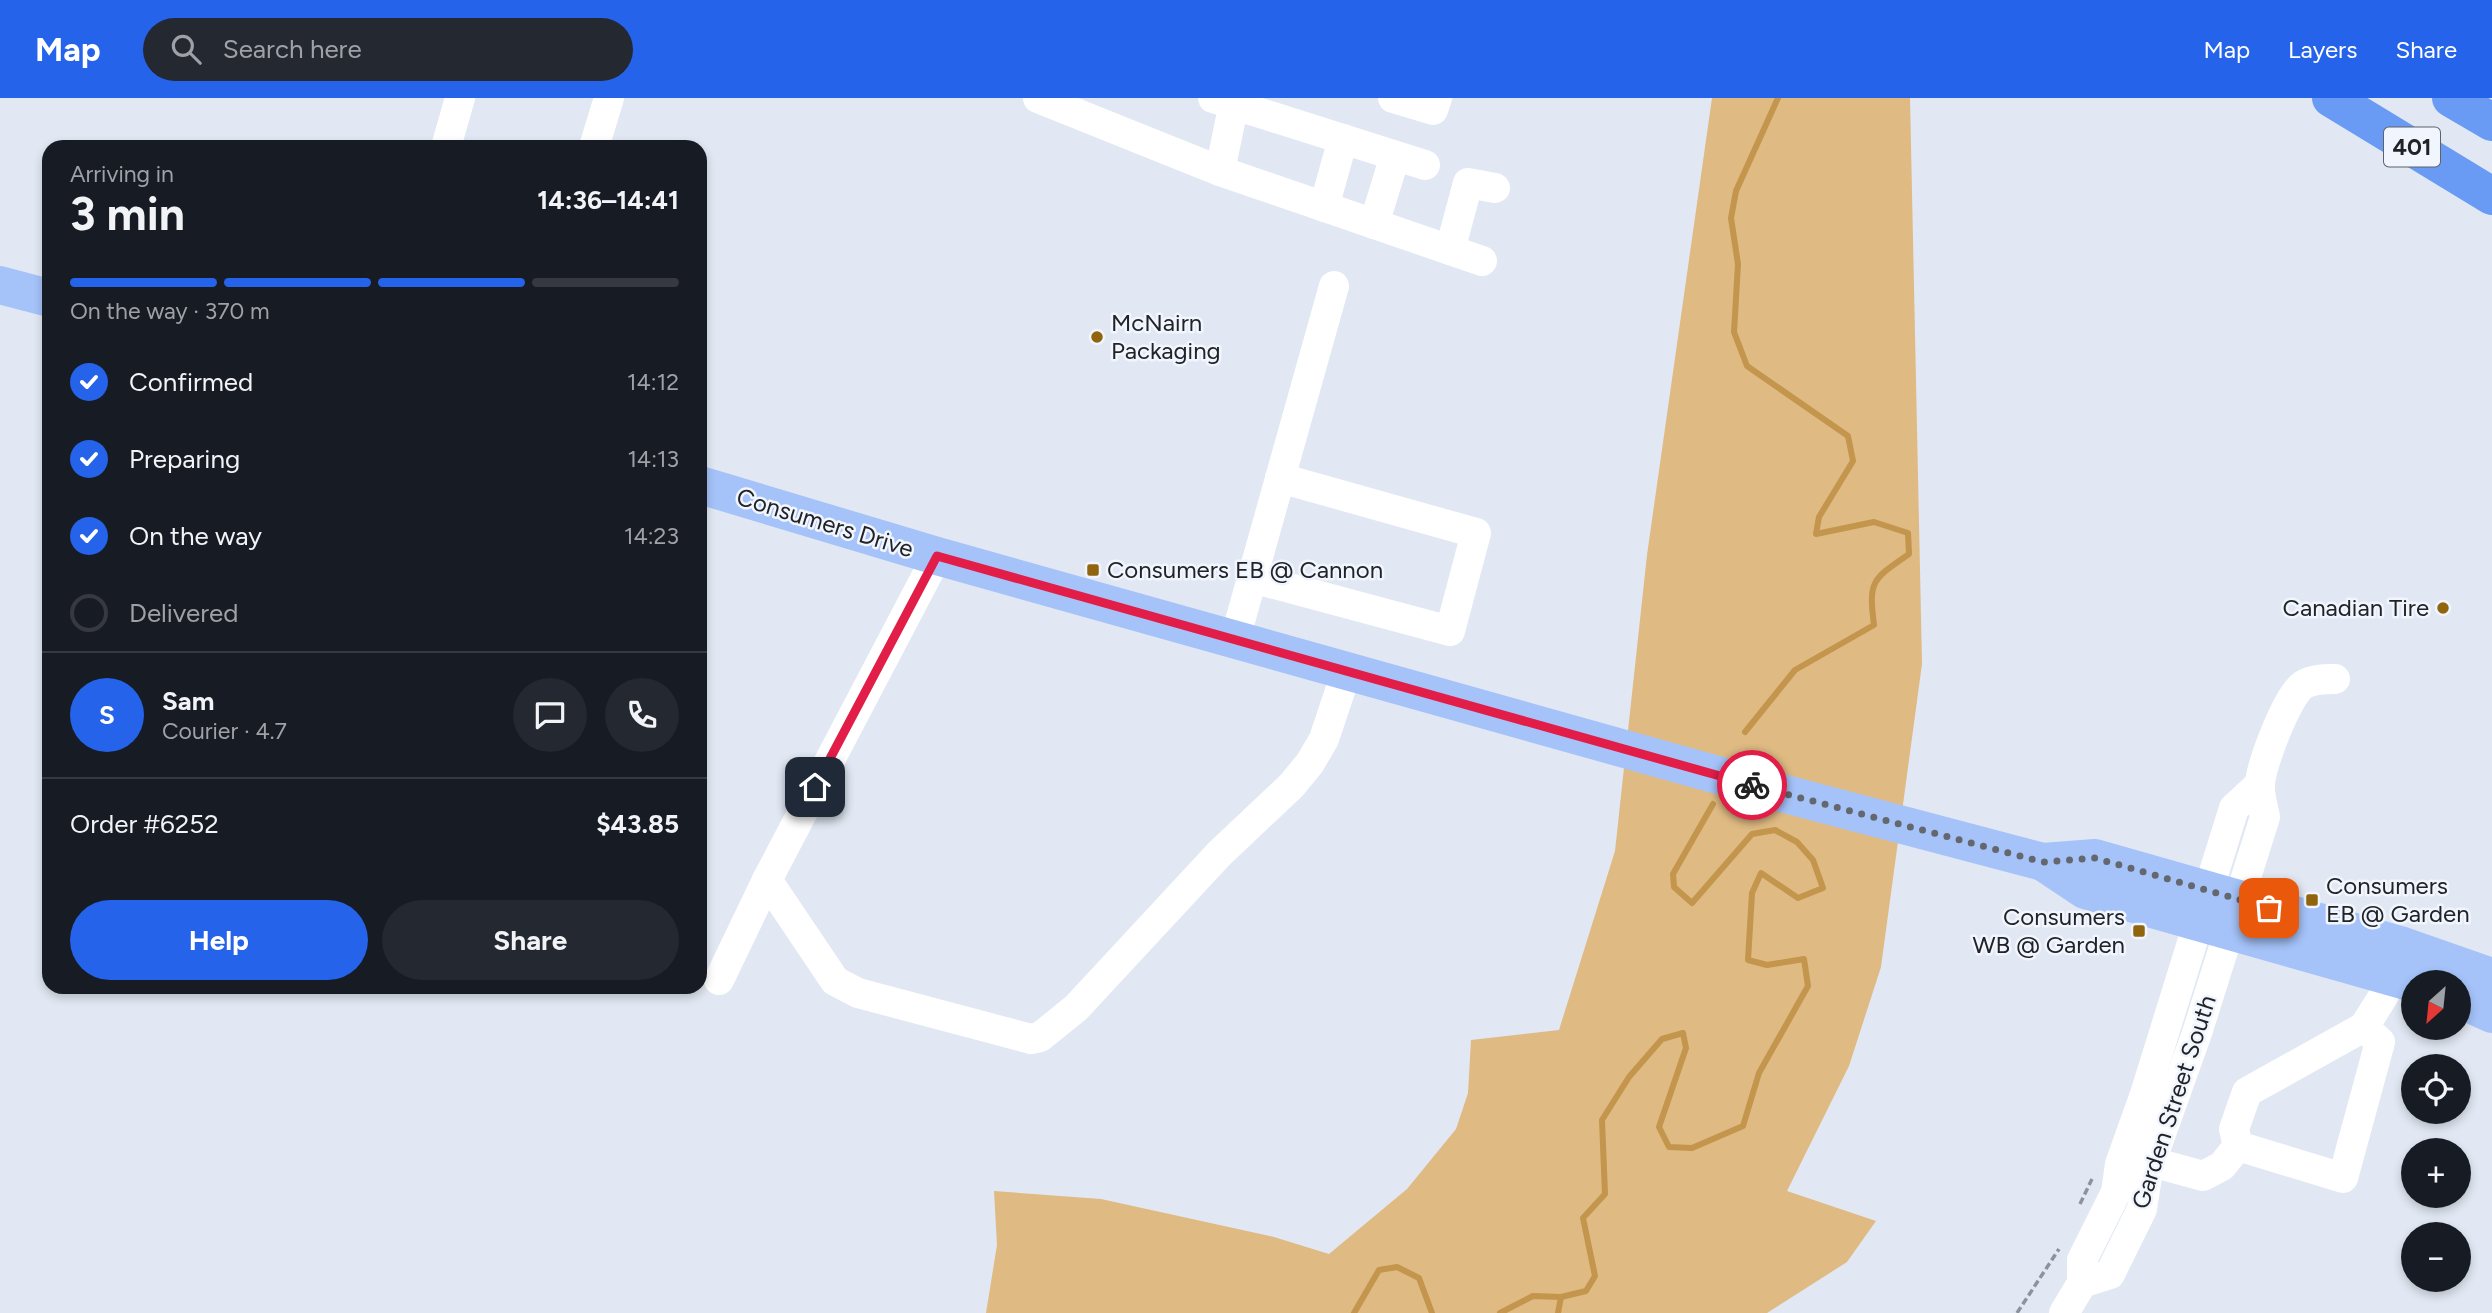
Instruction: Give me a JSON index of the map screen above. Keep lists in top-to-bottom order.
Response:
{
  "streets": {
    "highway": ["401"],
    "main road": ["Consumers Drive"],
    "street": ["Garden Street South"]
  },
  "crossings": [
    ["Consumers Drive", "Garden Street South"]
  ],
  "places": {
    "other": ["McNairn Packaging", "Canadian Tire"],
    "transit": ["Consumers EB @ Cannon", "Consumers EB @ Garden", "Consumers WB @ Garden"]
  },
  "north": "bottom left",
  "page": {
    "header": "Map",
    "search": "Search here",
    "nav": ["Map", "Layers", "Share"],
    "heading": ["3 min", "Arriving in", "14:36–14:41"],
    "panel": [
      "Sam",
      "Courier · 4.7",
      "Order #6252",
      "$43.85"
    ],
    "bar": "On the way · 370 m",
    "list": [
      ["Confirmed", "14:12"],
      ["Preparing", "14:13"],
      ["On the way", "14:23"],
      "Delivered"
    ],
    "round": "S",
    "buttons": ["Help", "Share"],
    "map_buttons": ["+", "−"]
  }
}
